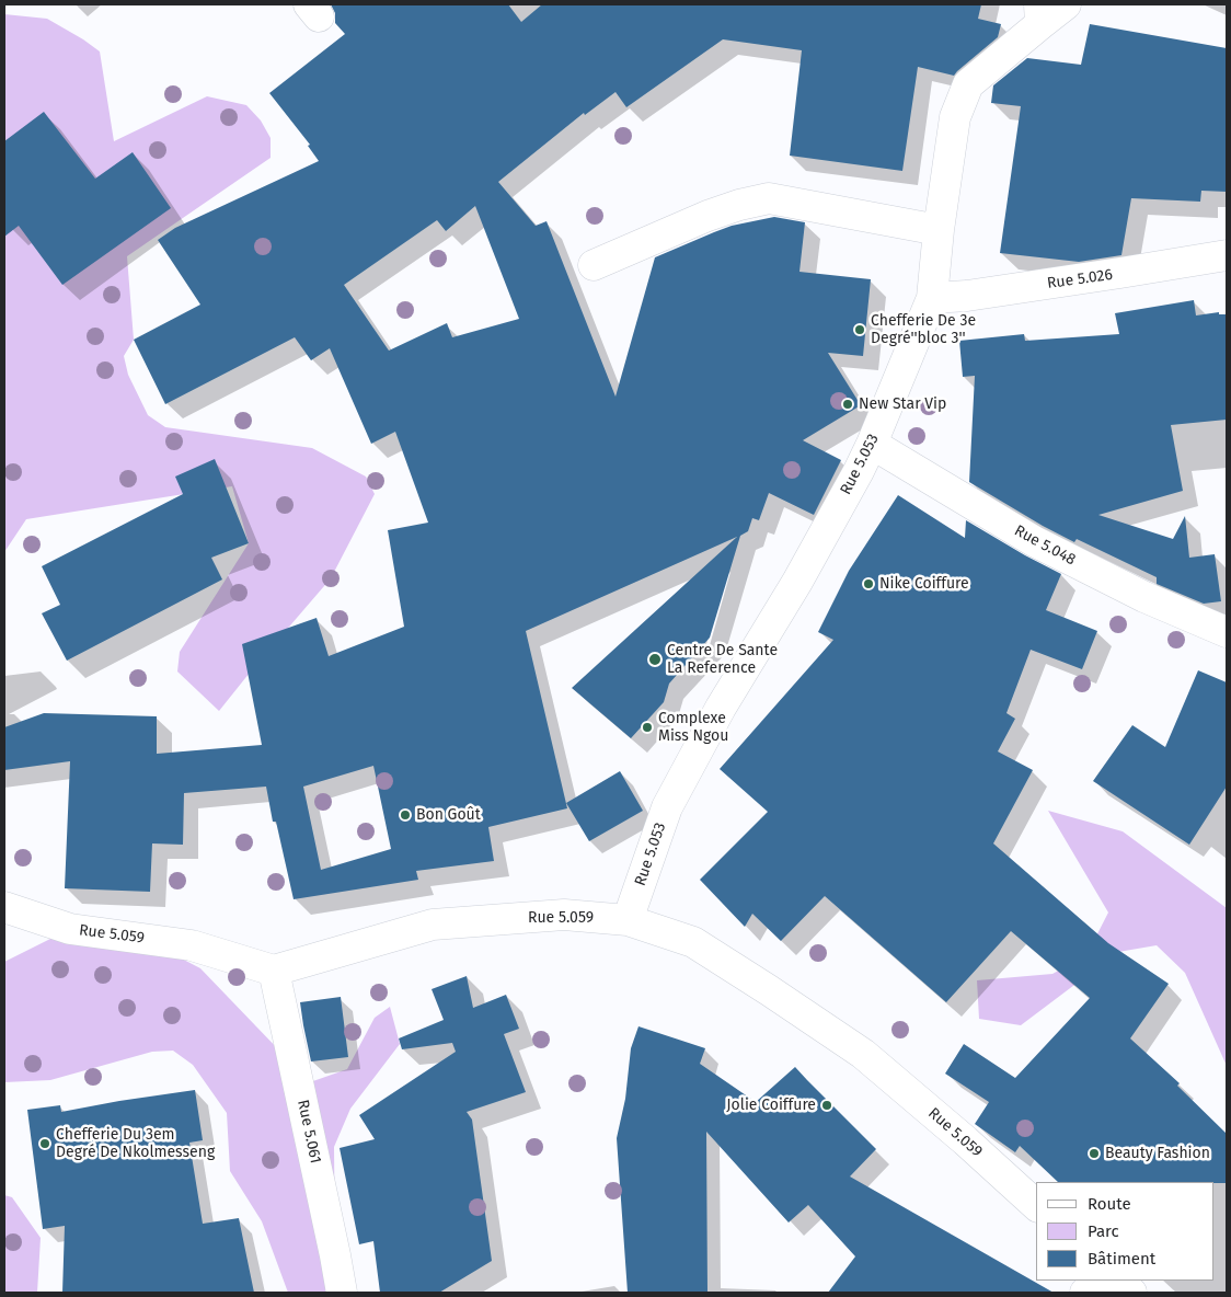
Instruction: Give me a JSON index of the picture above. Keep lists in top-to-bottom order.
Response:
{
  "streets": {
    "street": [
      "Rue 5.026",
      "Rue 5.053",
      "Rue 5.048",
      "Rue 5.059",
      "Rue 5.061"
    ]
  },
  "crossings": [
    ["Rue 5.026", "Rue 5.053"],
    ["Rue 5.053", "Rue 5.048"],
    ["Rue 5.053", "Rue 5.059"],
    ["Rue 5.059", "Rue 5.061"]
  ],
  "places": [
    "Chefferie De 3e Degré''bloc 3''",
    "New Star Vip",
    "Nike Coiffure",
    "Centre De Sante La Reference",
    "Complexe Miss Ngou",
    "Bon Goût",
    "Jolie Coiffure",
    "Chefferie Du 3em Degré De Nkolmesseng",
    "Beauty Fashion"
  ],
  "legend": ["Route", "Parc", "Bâtiment"]
}
